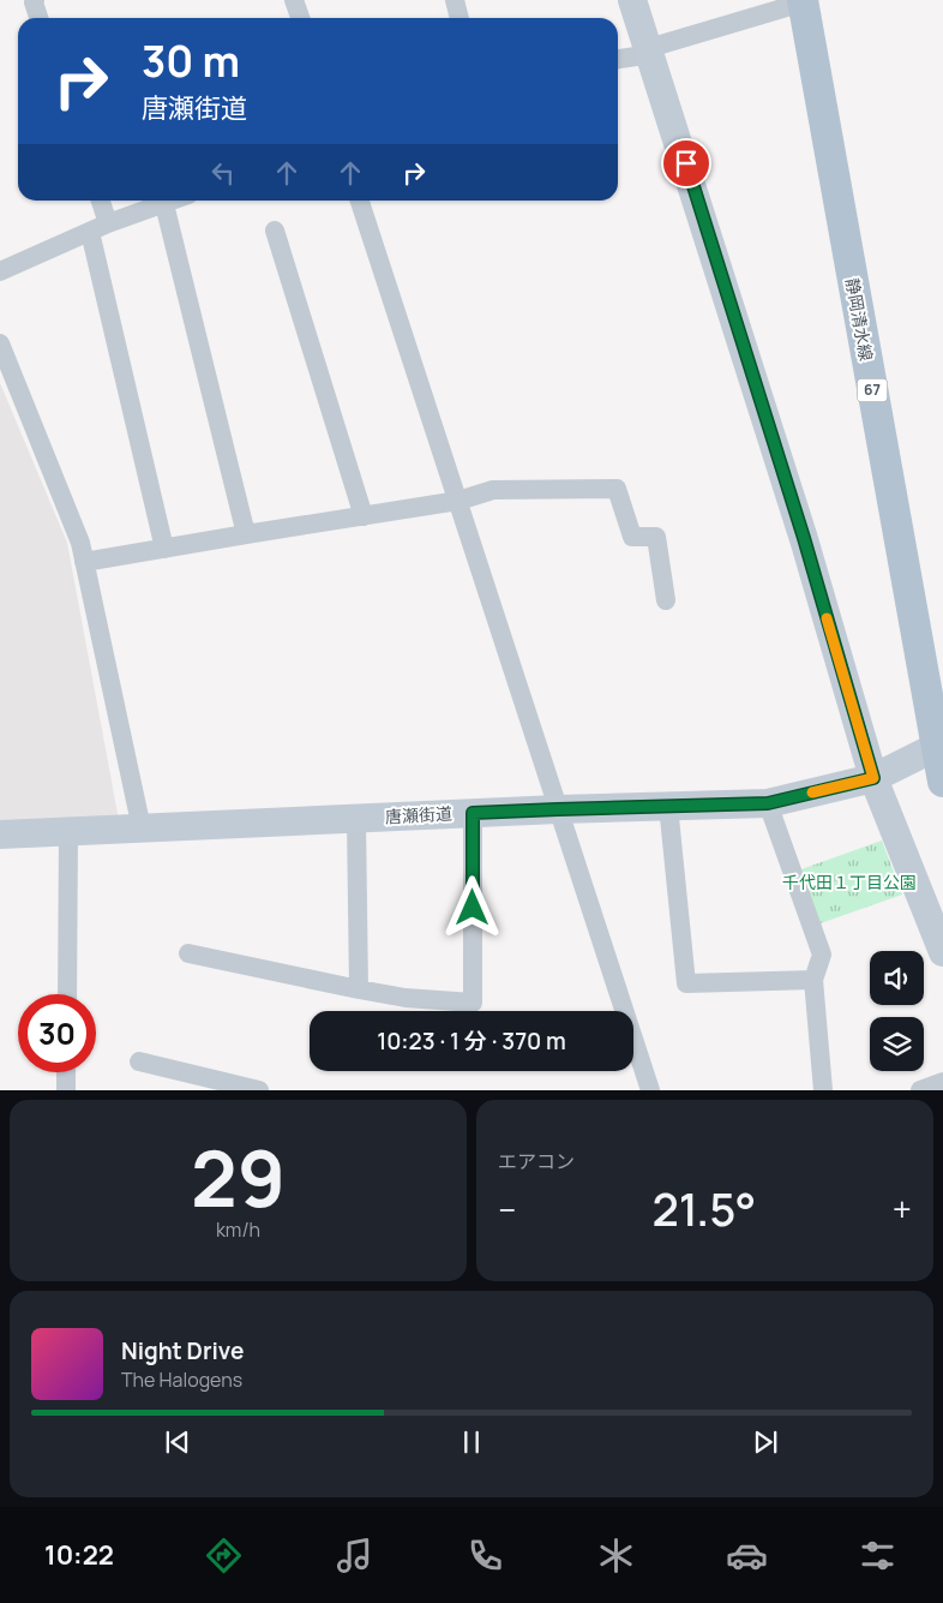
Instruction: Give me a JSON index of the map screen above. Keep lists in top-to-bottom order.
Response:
{
  "streets": {
    "main road": ["静岡清水線", "67"],
    "street": ["唐瀬街道"]
  },
  "crossings": [
    ["静岡清水線", "唐瀬街道"]
  ],
  "parks": ["千代田１丁目公園"],
  "page": {
    "turn": ["30 m", "唐瀬街道"],
    "limit": "30",
    "trip": "10:23 · 1 分 · 370 m",
    "tile": [
      ["29", "km/h"],
      "エアコン"
    ],
    "heat": ["−", "21.5°", "+"],
    "song": ["Night Drive", "The Halogens"],
    "tabs": "10:22"
  }
}
